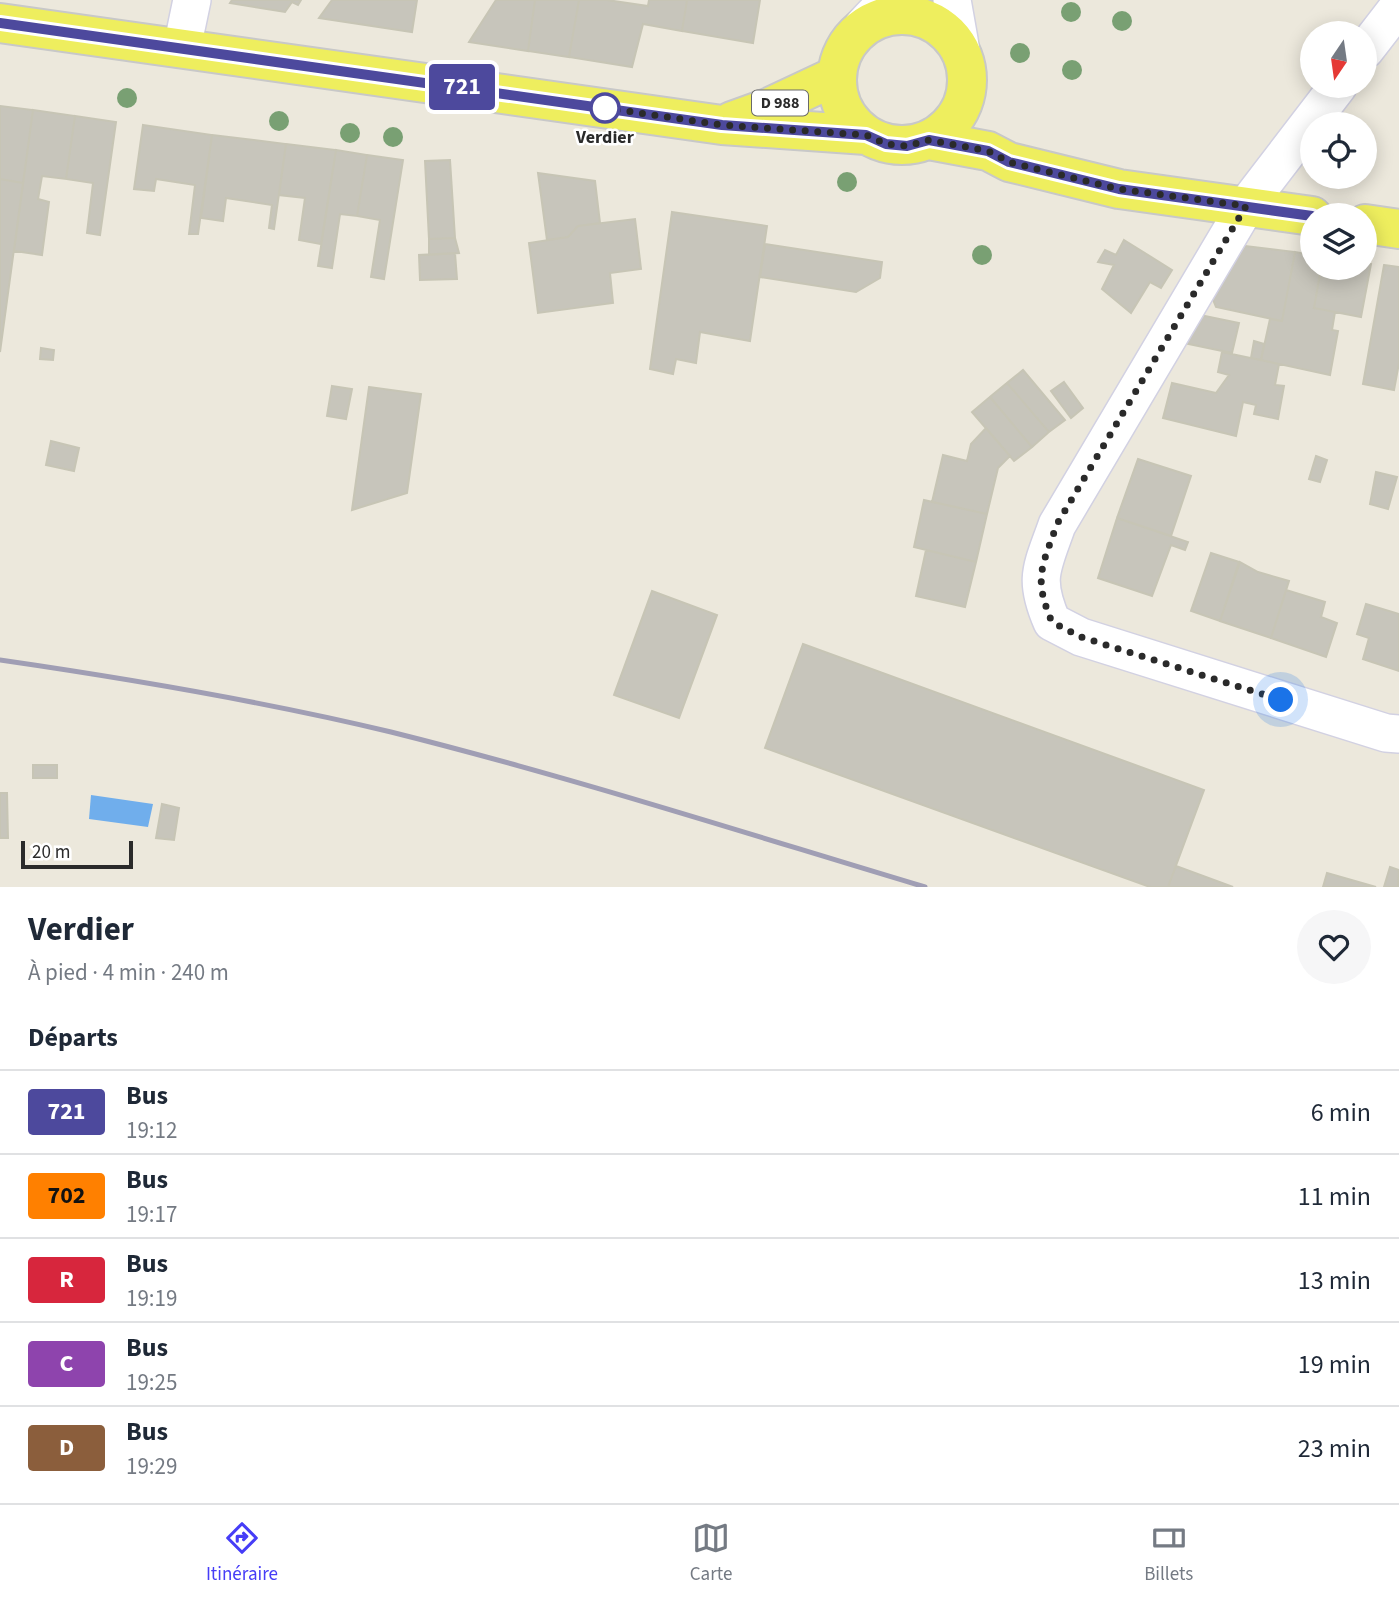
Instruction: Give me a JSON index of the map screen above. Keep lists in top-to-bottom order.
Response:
{
  "streets": {
    "main road": ["D 988"]
  },
  "places": ["Verdier"],
  "lines": ["bus line 721"],
  "scale_bar": "20 m",
  "north": "bottom",
  "page": {
    "on_map": "721",
    "scale": "20 m",
    "heading": [
      ["Verdier", "À pied · 4 min · 240 m"],
      "Départs"
    ],
    "list": [
      {
        "mark": "721",
        "name": "Bus",
        "note": "19:12",
        "value": "6 min"
      },
      {
        "mark": "702",
        "name": "Bus",
        "note": "19:17",
        "value": "11 min"
      },
      {
        "mark": "R",
        "name": "Bus",
        "note": "19:19",
        "value": "13 min"
      },
      {
        "mark": "C",
        "name": "Bus",
        "note": "19:25",
        "value": "19 min"
      },
      {
        "mark": "D",
        "name": "Bus",
        "note": "19:29",
        "value": "23 min"
      }
    ],
    "tabs": ["Itinéraire", "Carte", "Billets"]
  }
}
